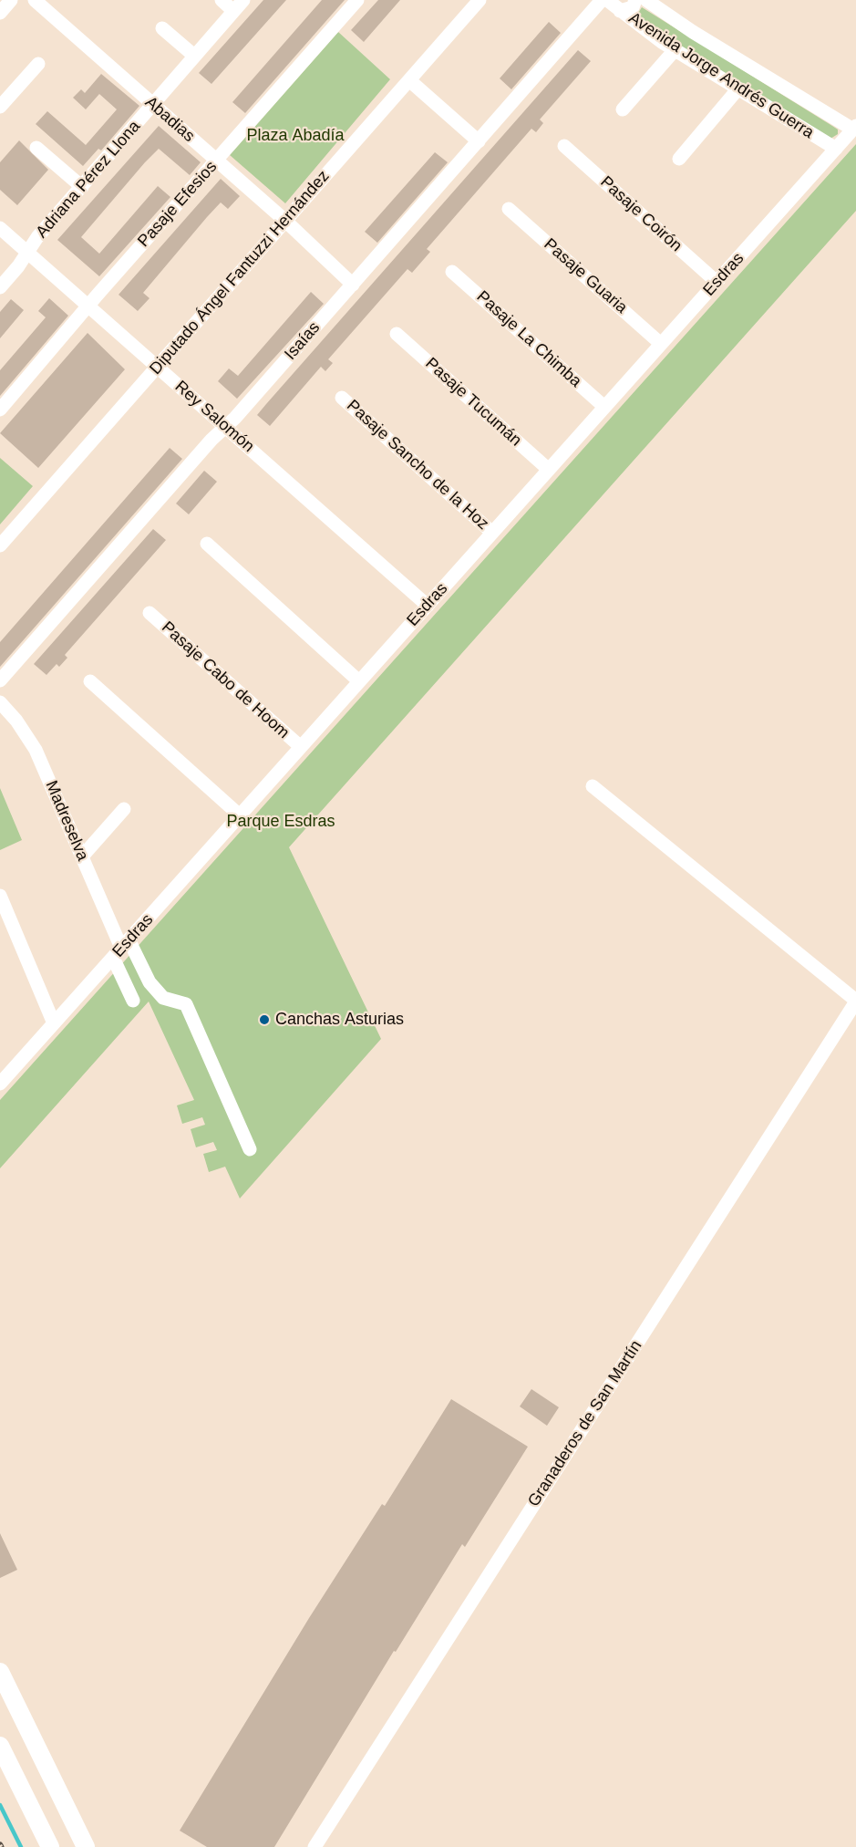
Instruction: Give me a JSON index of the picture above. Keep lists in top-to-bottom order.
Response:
{
  "streets": {
    "street": [
      "Avenida Jorge Andrés Guerra",
      "Abadias",
      "Adriana Pérez Llona",
      "Pasaje Efesios",
      "Pasaje Coirón",
      "Diputado Ángel Fantuzzi Hernández",
      "Esdras",
      "Pasaje Guaria",
      "Pasaje La Chimba",
      "Isaías",
      "Pasaje Tucumán",
      "Rey Salomón",
      "Pasaje Sancho de la Hoz",
      "Pasaje Cabo de Hoom",
      "Madreselva",
      "Granaderos de San Martín"
    ]
  },
  "crossings": [
    ["Avenida Jorge Andrés Guerra", "Esdras"],
    ["Abadias", "Adriana Pérez Llona"],
    ["Abadias", "Pasaje Efesios"],
    ["Abadias", "Diputado Ángel Fantuzzi Hernández"],
    ["Abadias", "Isaías"],
    ["Adriana Pérez Llona", "Rey Salomón"],
    ["Pasaje Efesios", "Rey Salomón"],
    ["Pasaje Coirón", "Esdras"],
    ["Diputado Ángel Fantuzzi Hernández", "Rey Salomón"],
    ["Esdras", "Pasaje Guaria"],
    ["Esdras", "Pasaje La Chimba"],
    ["Esdras", "Pasaje Tucumán"],
    ["Esdras", "Rey Salomón"],
    ["Esdras", "Pasaje Sancho de la Hoz"],
    ["Esdras", "Pasaje Cabo de Hoom"],
    ["Esdras", "Madreselva"],
    ["Isaías", "Rey Salomón"]
  ],
  "parks": ["Plaza Abadía", "Parque Esdras"],
  "places": ["Canchas Asturias"]
}
